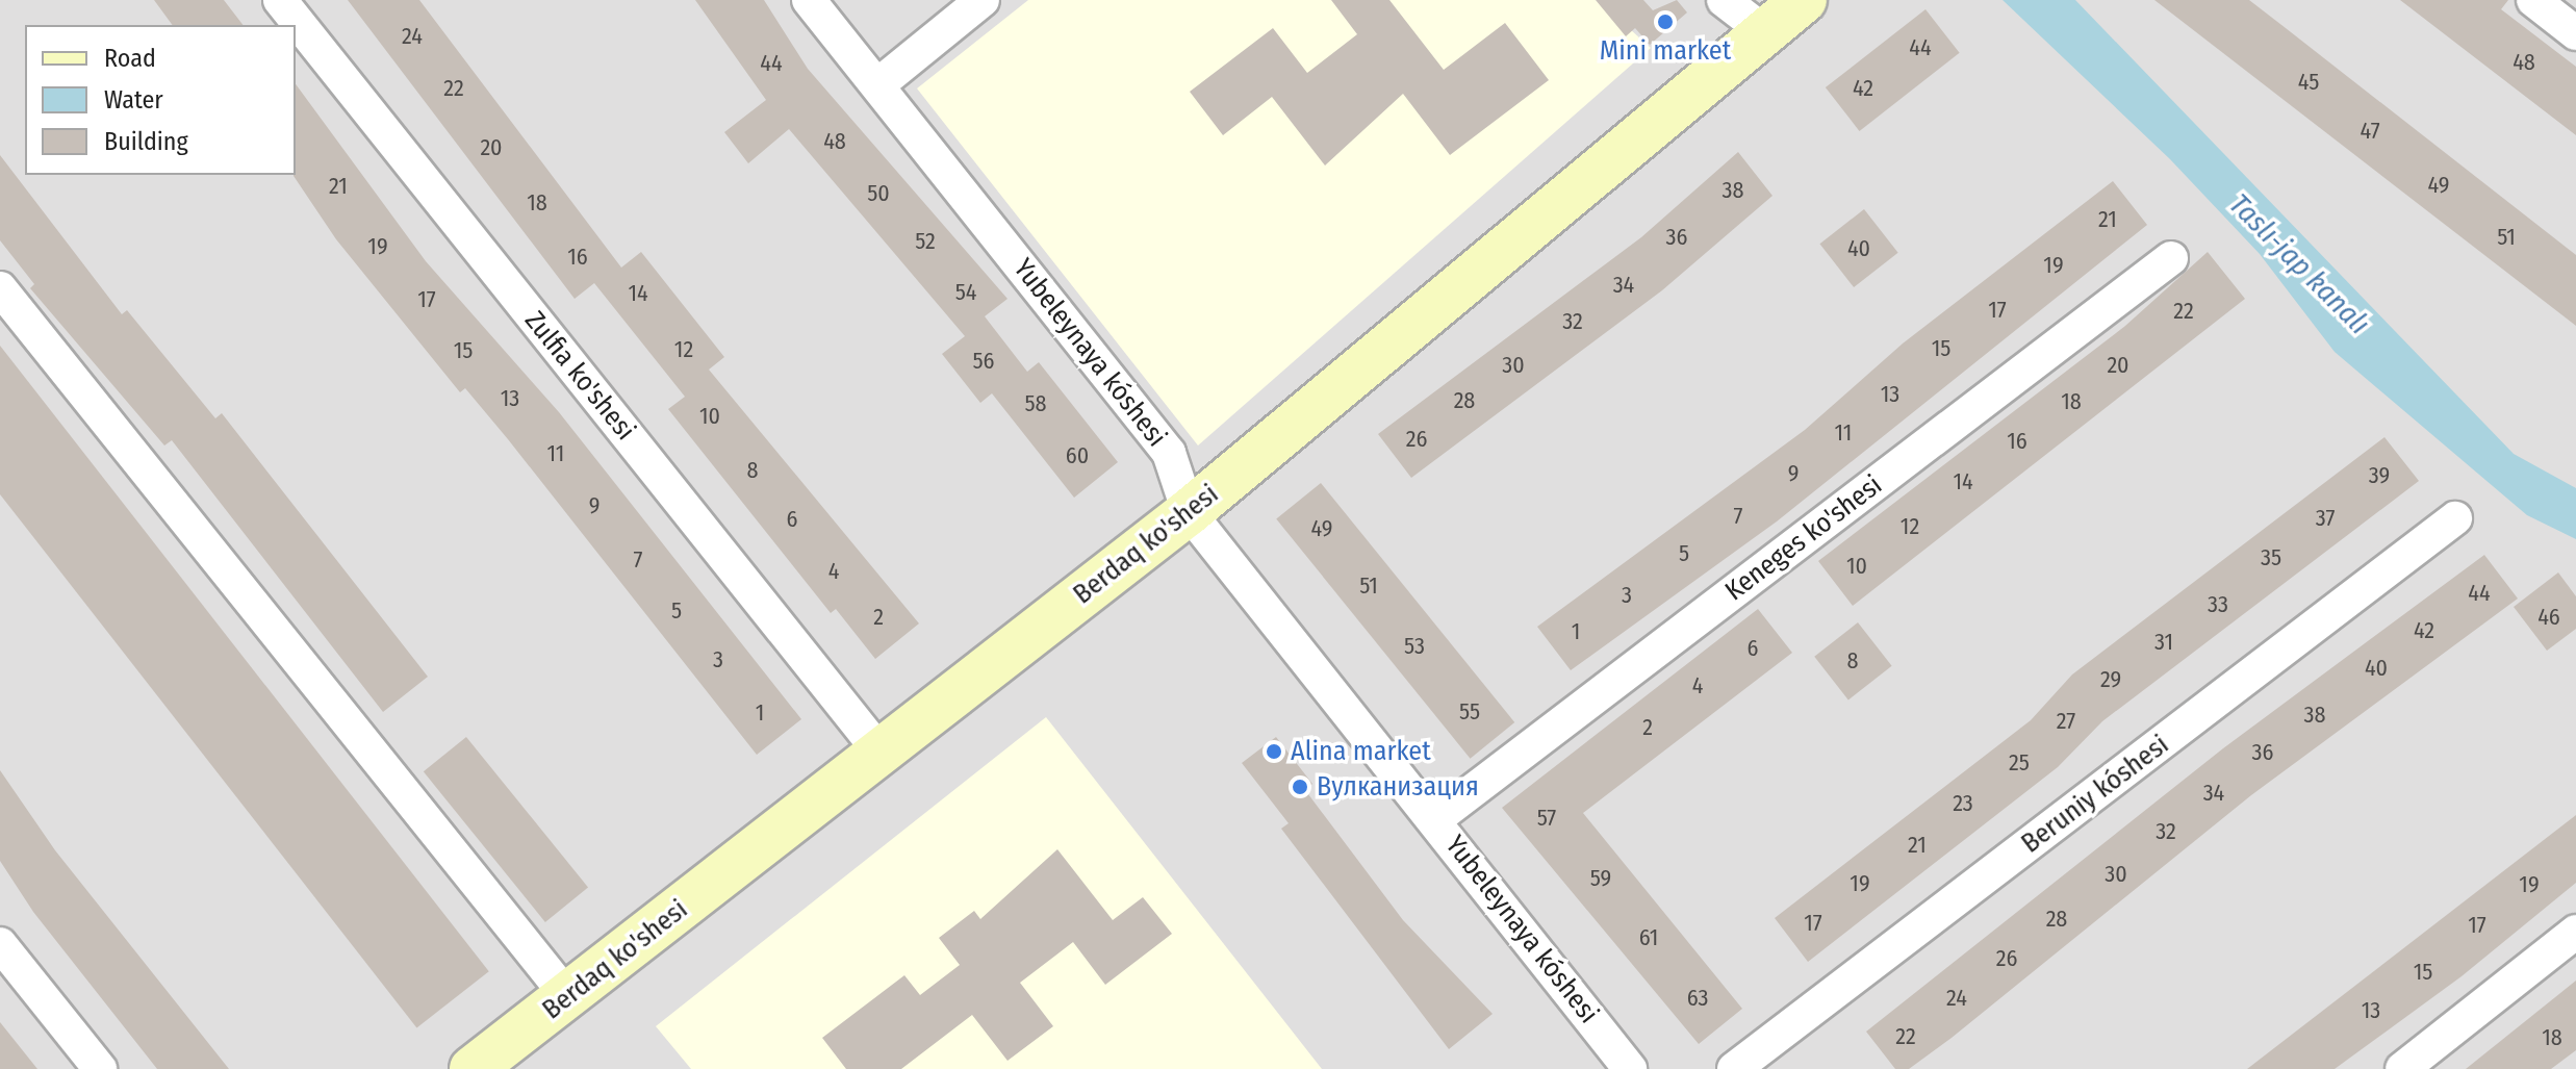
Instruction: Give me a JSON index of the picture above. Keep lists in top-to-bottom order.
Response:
{
  "streets": {
    "street": [
      "Yubeleynaya kóshesi",
      "Zulfia ko'shesi",
      "Keneges ko'shesi",
      "Berdaq ko'shesi",
      "Beruniy kóshesi"
    ]
  },
  "crossings": [
    ["Yubeleynaya kóshesi", "Keneges ko'shesi"],
    ["Yubeleynaya kóshesi", "Berdaq ko'shesi"],
    ["Zulfia ko'shesi", "Berdaq ko'shesi"]
  ],
  "water": ["Taslı-jap kanalı"],
  "places": ["Mini market", "Alina market", "Вулканизация"],
  "house_numbers": [
    "24",
    "44",
    "48",
    "44",
    "45",
    "22",
    "42",
    "47",
    "48",
    "20",
    "49",
    "21",
    "38",
    "50",
    "18",
    "21",
    "36",
    "51",
    "52",
    "19",
    "40",
    "16",
    "19",
    "34",
    "54",
    "14",
    "17",
    "17",
    "22",
    "32",
    "15",
    "12",
    "15",
    "56",
    "30",
    "20",
    "13",
    "13",
    "28",
    "18",
    "58",
    "10",
    "11",
    "26",
    "16",
    "11",
    "60",
    "8",
    "9",
    "39",
    "14",
    "9",
    "7",
    "37",
    "6",
    "12",
    "49",
    "5",
    "35",
    "7",
    "10",
    "4",
    "51",
    "44",
    "3",
    "33",
    "5",
    "2",
    "46",
    "42",
    "1",
    "31",
    "53",
    "6",
    "3",
    "8",
    "40",
    "29",
    "4",
    "55",
    "1",
    "38",
    "27",
    "2",
    "36",
    "25",
    "34",
    "23",
    "57",
    "32",
    "21",
    "30",
    "59",
    "19",
    "19",
    "28",
    "17",
    "17",
    "61",
    "26",
    "15",
    "63",
    "24",
    "13",
    "22",
    "18"
  ],
  "legend": ["Road", "Water", "Building"]
}
